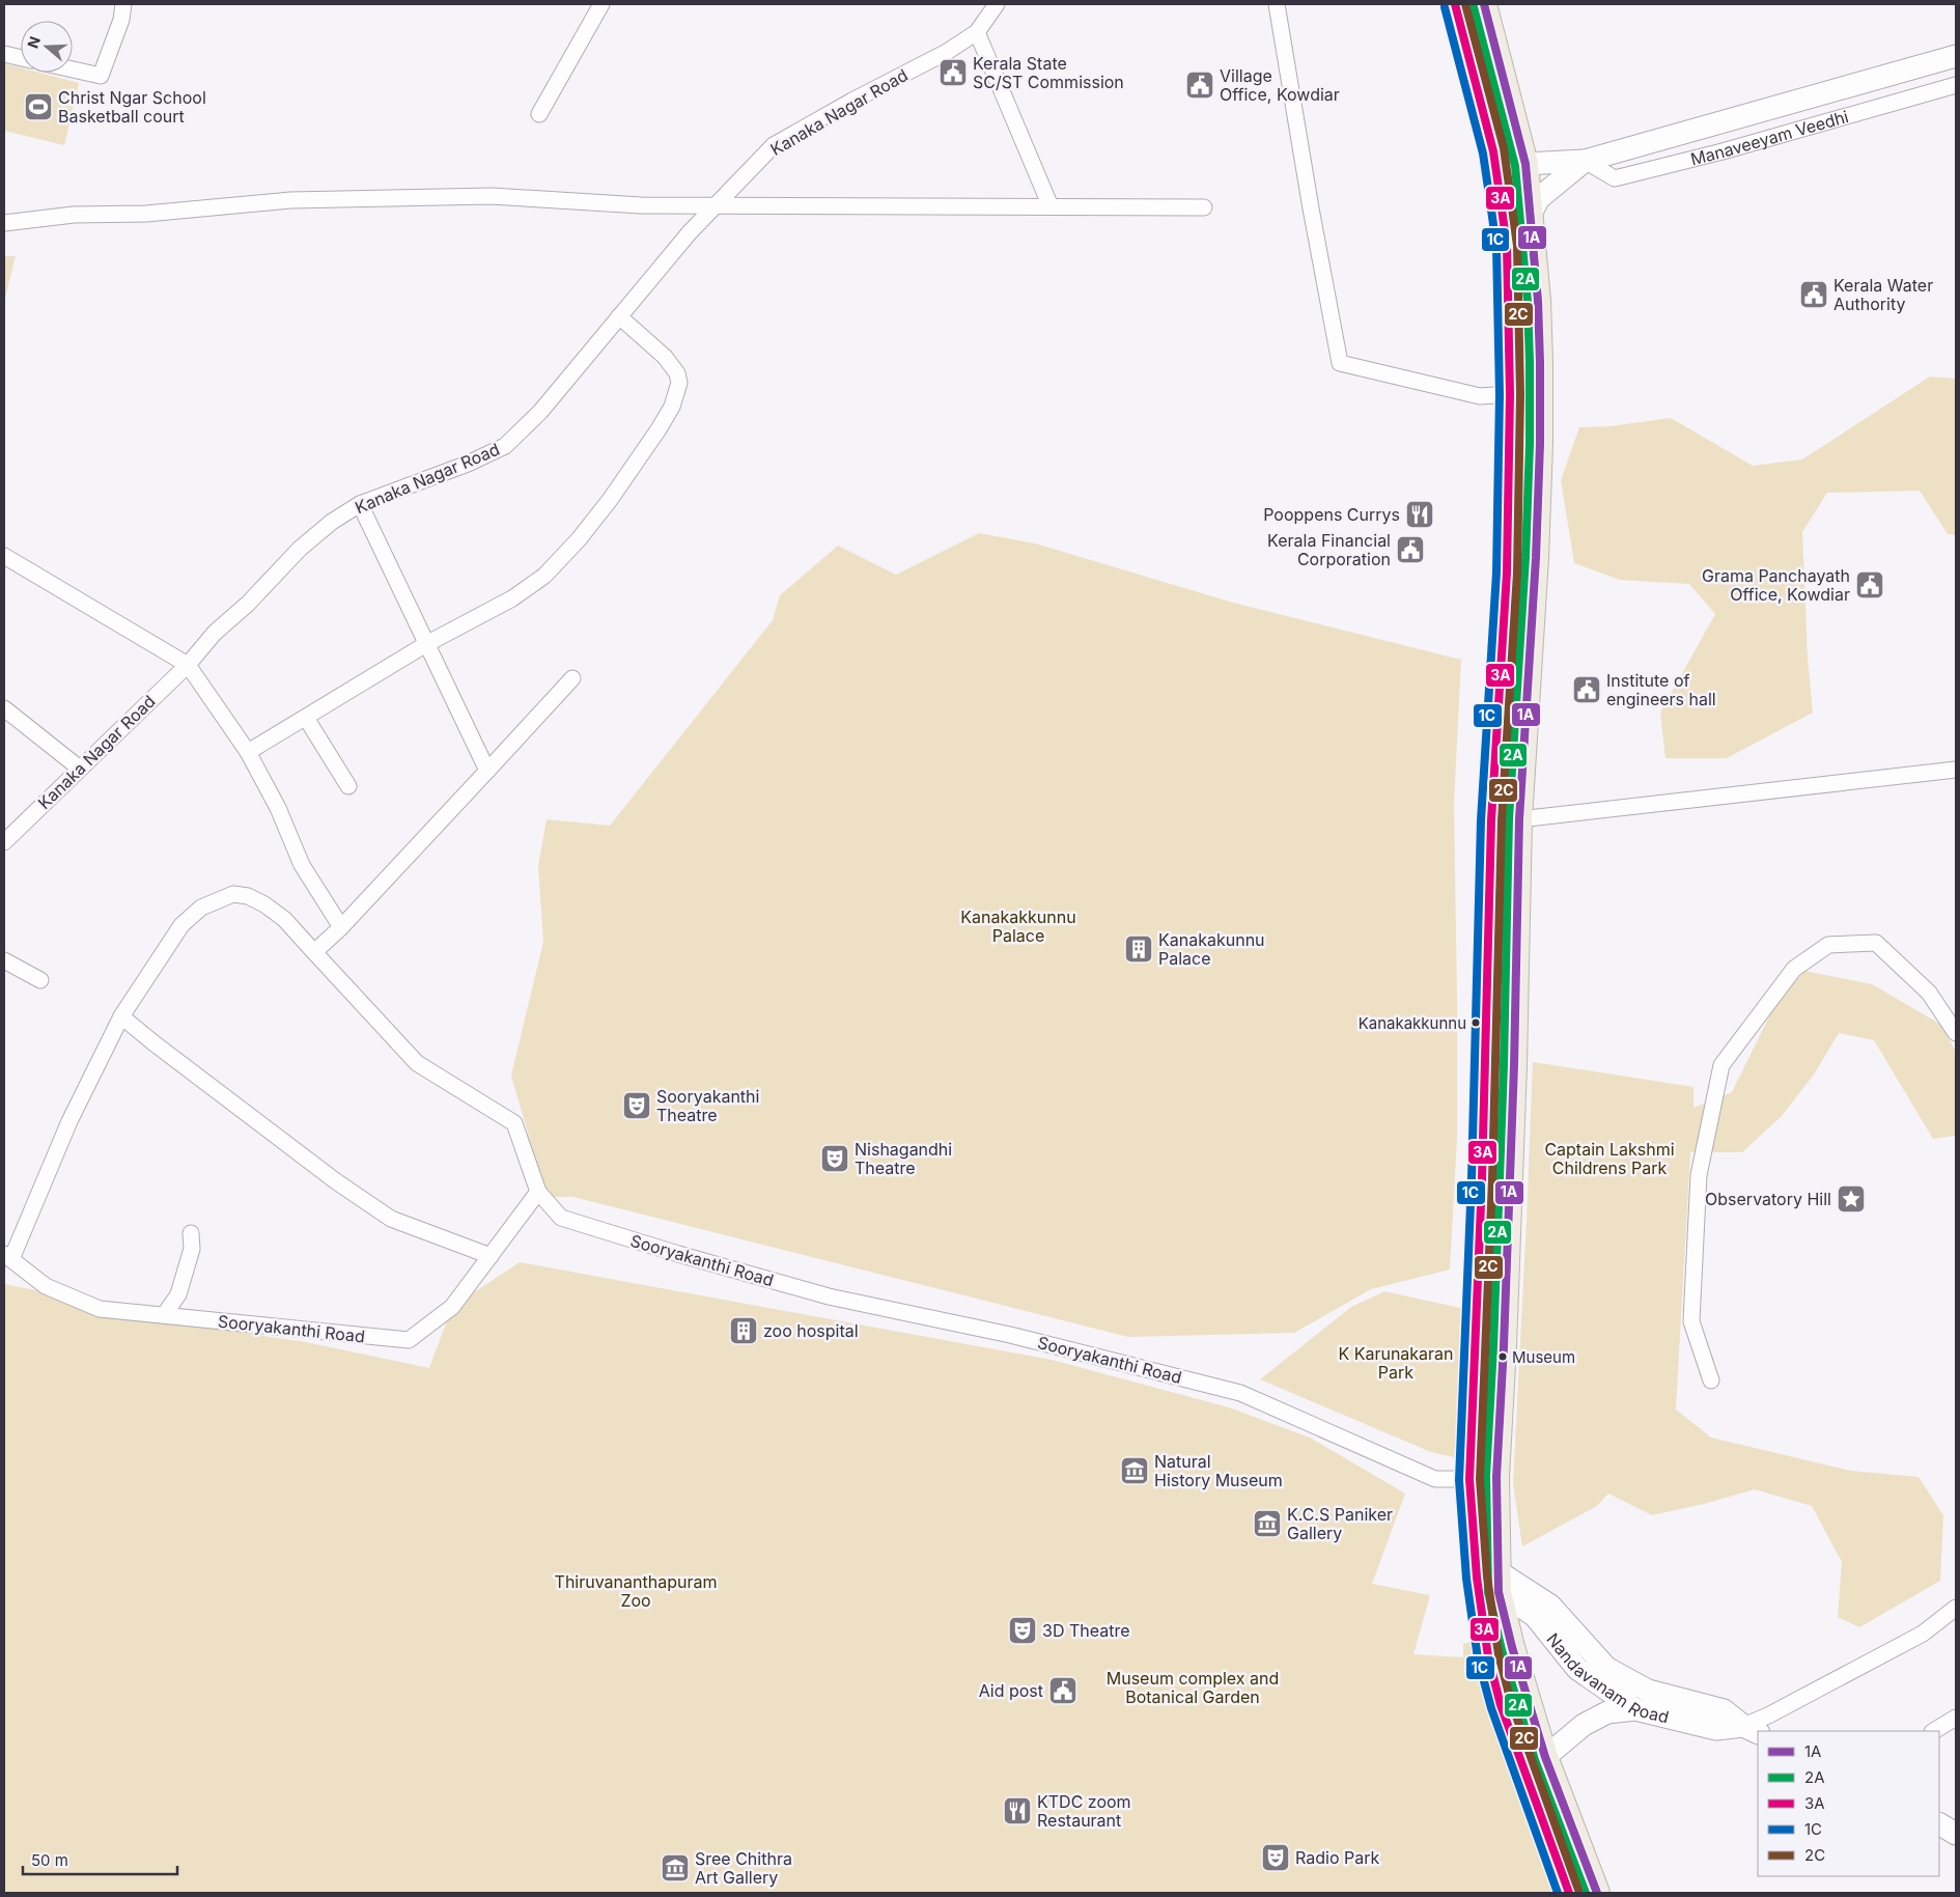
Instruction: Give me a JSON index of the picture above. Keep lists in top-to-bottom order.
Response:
{
  "streets": {
    "street": [
      "Kanaka Nagar Road",
      "Manaveeyam Veedhi",
      "Sooryakanthi Road",
      "Nandavanam Road"
    ]
  },
  "parks": [
    "Kanakakkunnu Palace",
    "Captain Lakshmi Childrens Park",
    "K Karunakaran Park",
    "Thiruvananthapuram Zoo",
    "Museum complex and Botanical Garden"
  ],
  "places": {
    "public building": [
      "Kerala State SC/ST Commission",
      "Village Office, Kowdiar",
      "Kerala Water Authority",
      "Kerala Financial Corporation",
      "Grama Panchayath Office, Kowdiar",
      "Institute of engineers hall",
      "Aid post"
    ],
    "sports": ["Christ Ngar School Basketball court"],
    "restaurant": ["Pooppens Currys", "KTDC zoom Restaurant"],
    "building": ["Kanakakunnu Palace", "zoo hospital"],
    "other": ["Kanakakkunnu", "Museum"],
    "theatre": [
      "Sooryakanthi Theatre",
      "Nishagandhi Theatre",
      "3D Theatre",
      "Radio Park"
    ],
    "place": ["Observatory Hill"],
    "museum": ["Natural History Museum", "K.C.S Paniker Gallery", "Sree Chithra Art Gallery"]
  },
  "lines": [
    "transit line 1A",
    "transit line 3A",
    "transit line 2C",
    "transit line 2A",
    "transit line 1C"
  ],
  "legend": [
    "1A",
    "2A",
    "3A",
    "1C",
    "2C"
  ],
  "scale_bar": "50 m",
  "north": "left"
}
